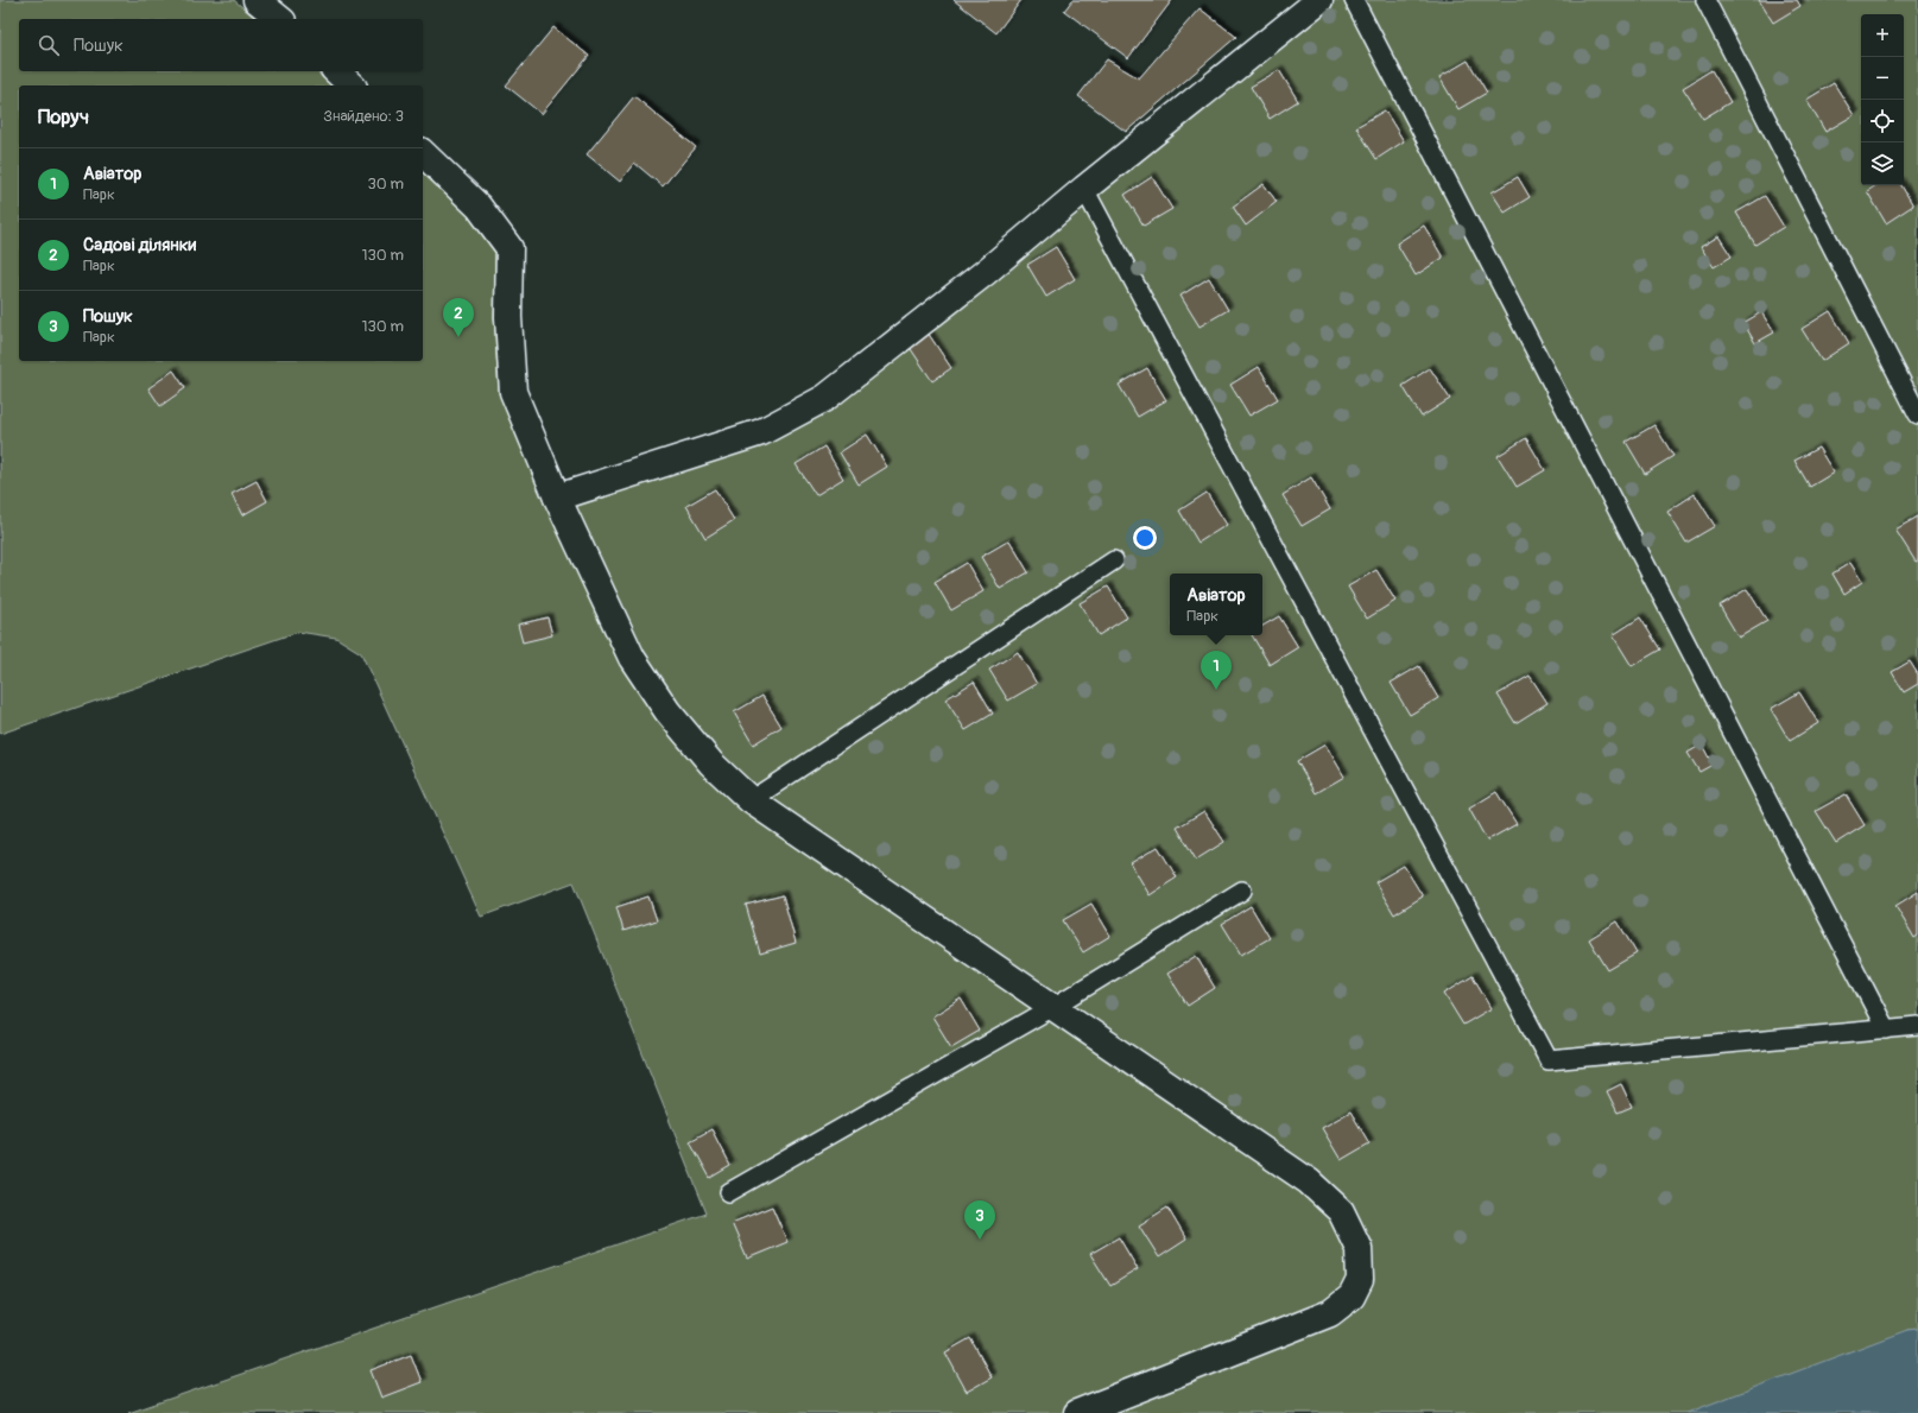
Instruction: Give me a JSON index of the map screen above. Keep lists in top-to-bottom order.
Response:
{
  "page": {
    "map_buttons": ["+", "−"],
    "search": "Пошук",
    "heading": ["Поруч", "Знайдено: 3"],
    "list": [
      {
        "mark": "1",
        "name": "Авіатор",
        "note": "Парк",
        "value": "30 m"
      },
      {
        "mark": "2",
        "name": "Садові ділянки",
        "note": "Парк",
        "value": "130 m"
      },
      {
        "mark": "3",
        "name": "Пошук",
        "note": "Парк",
        "value": "130 m"
      }
    ],
    "pins": ["2", "1", "3"],
    "popup": ["Авіатор", "Парк"]
  }
}
